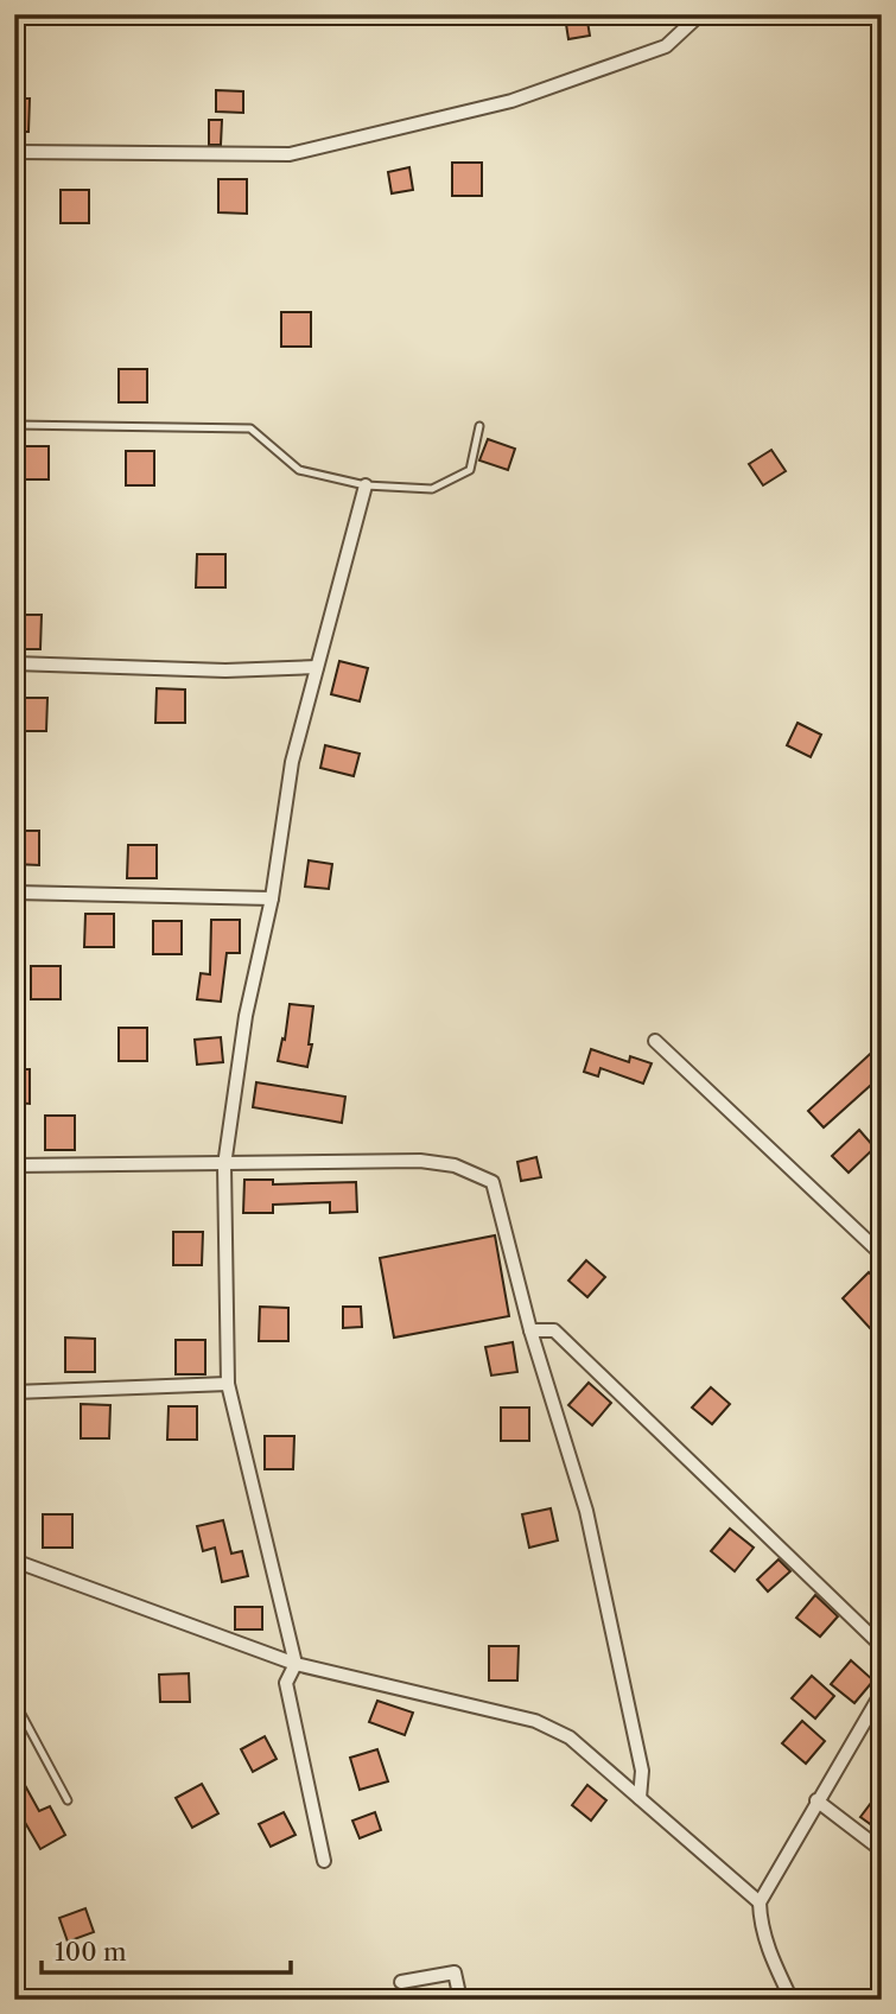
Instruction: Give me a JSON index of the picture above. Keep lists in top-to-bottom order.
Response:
{
  "scale_bar": "100 m"
}
